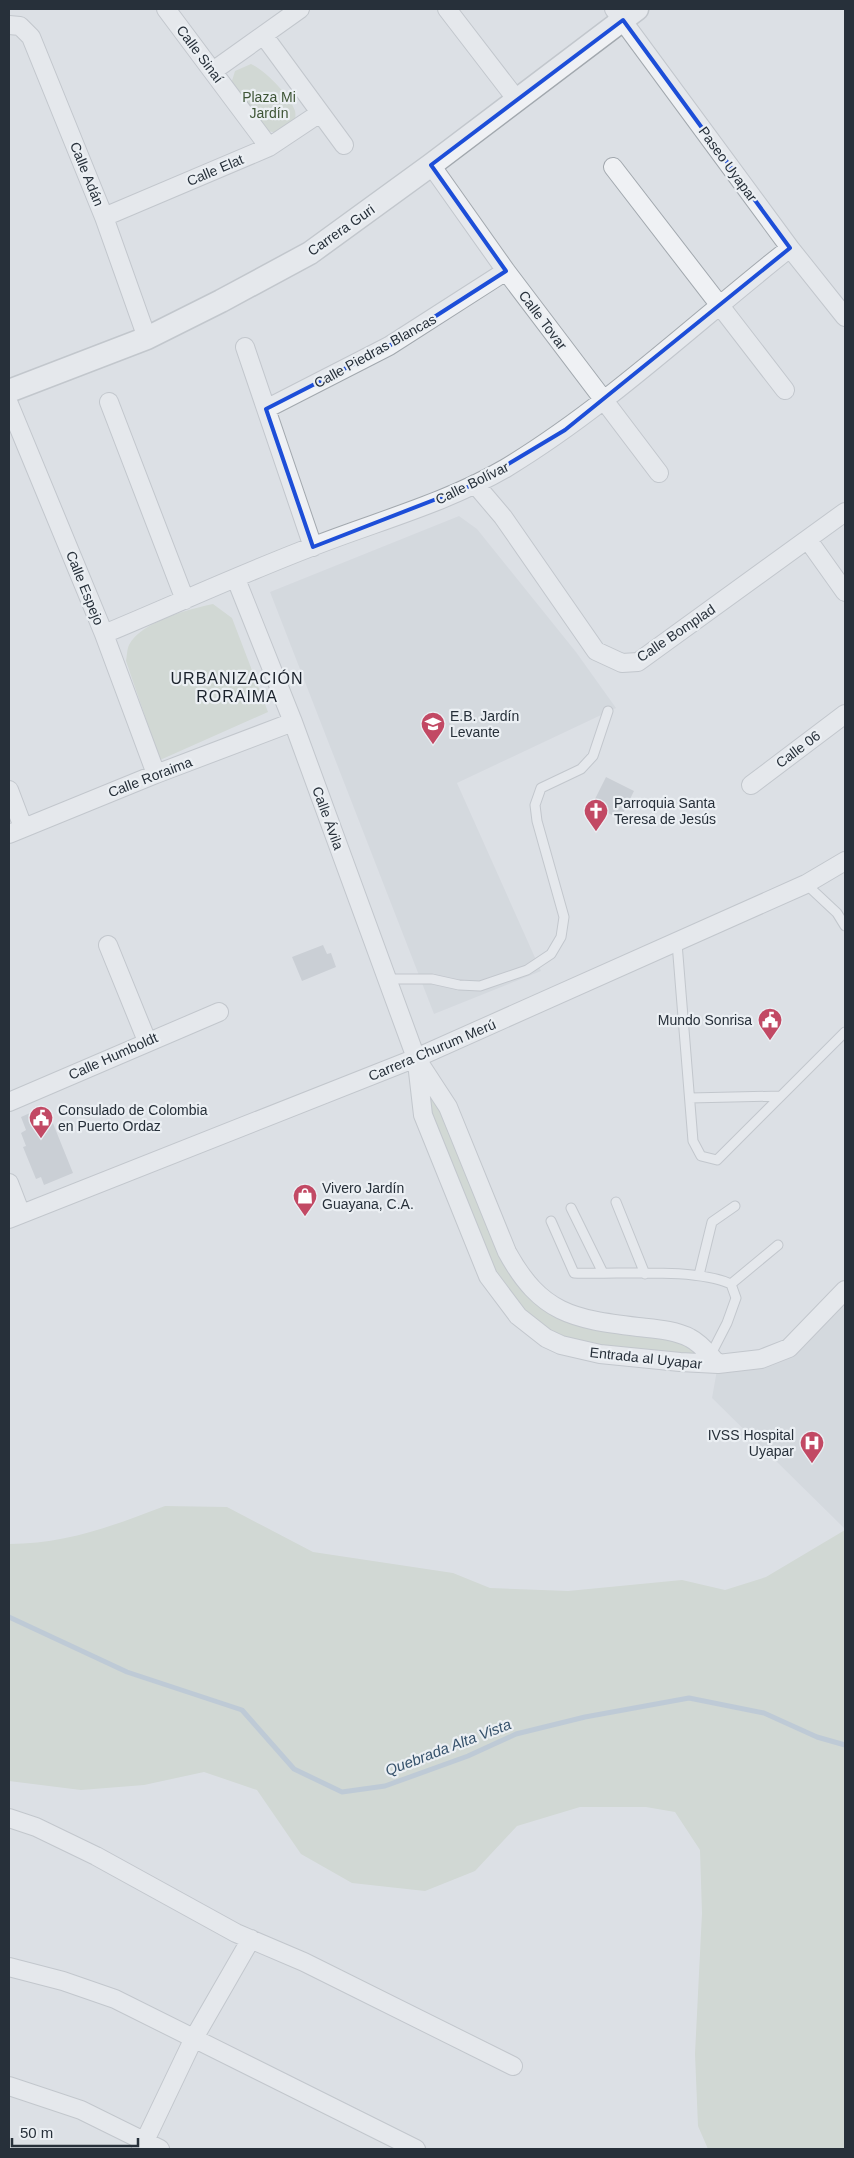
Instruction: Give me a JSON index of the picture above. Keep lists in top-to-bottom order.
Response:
{
  "streets": {
    "street": [
      "Calle Sinaí",
      "Paseo Uyapar",
      "Calle Elat",
      "Calle Adán",
      "Carrera Guri",
      "Calle Tovar",
      "Calle Piedras Blancas",
      "Calle Bolívar",
      "Calle Espejo",
      "Calle Bomplad",
      "Calle 06",
      "Calle Roraima",
      "Calle Ávila",
      "Carrera Churum Merú",
      "Calle Humboldt",
      "Entrada al Uyapar"
    ]
  },
  "crossings": [
    ["Calle Sinaí", "Calle Elat"],
    ["Paseo Uyapar", "Carrera Guri"],
    ["Paseo Uyapar", "Calle Bolívar"],
    ["Calle Elat", "Calle Adán"],
    ["Calle Adán", "Carrera Guri"],
    ["Carrera Guri", "Calle Tovar"],
    ["Calle Tovar", "Calle Piedras Blancas"],
    ["Calle Tovar", "Calle Bolívar"],
    ["Calle Bolívar", "Calle Espejo"],
    ["Calle Bolívar", "Calle Bomplad"],
    ["Calle Bolívar", "Calle Ávila"],
    ["Calle Espejo", "Calle Roraima"],
    ["Calle Roraima", "Calle Ávila"],
    ["Calle Ávila", "Carrera Churum Merú"],
    ["Calle Ávila", "Entrada al Uyapar"],
    ["Carrera Churum Merú", "Entrada al Uyapar"]
  ],
  "districts": ["URBANIZACIÓN RORAIMA"],
  "water": ["Quebrada Alta Vista"],
  "parks": ["Plaza Mi Jardín"],
  "places": {
    "school or university": ["E.B. Jardín Levante"],
    "church": ["Parroquia Santa Teresa de Jesús"],
    "public building": ["Mundo Sonrisa", "Consulado de Colombia en Puerto Ordaz"],
    "shop": ["Vivero Jardín Guayana, C.A."],
    "hospital": ["IVSS Hospital Uyapar"]
  },
  "scale_bar": "50 m"
}
